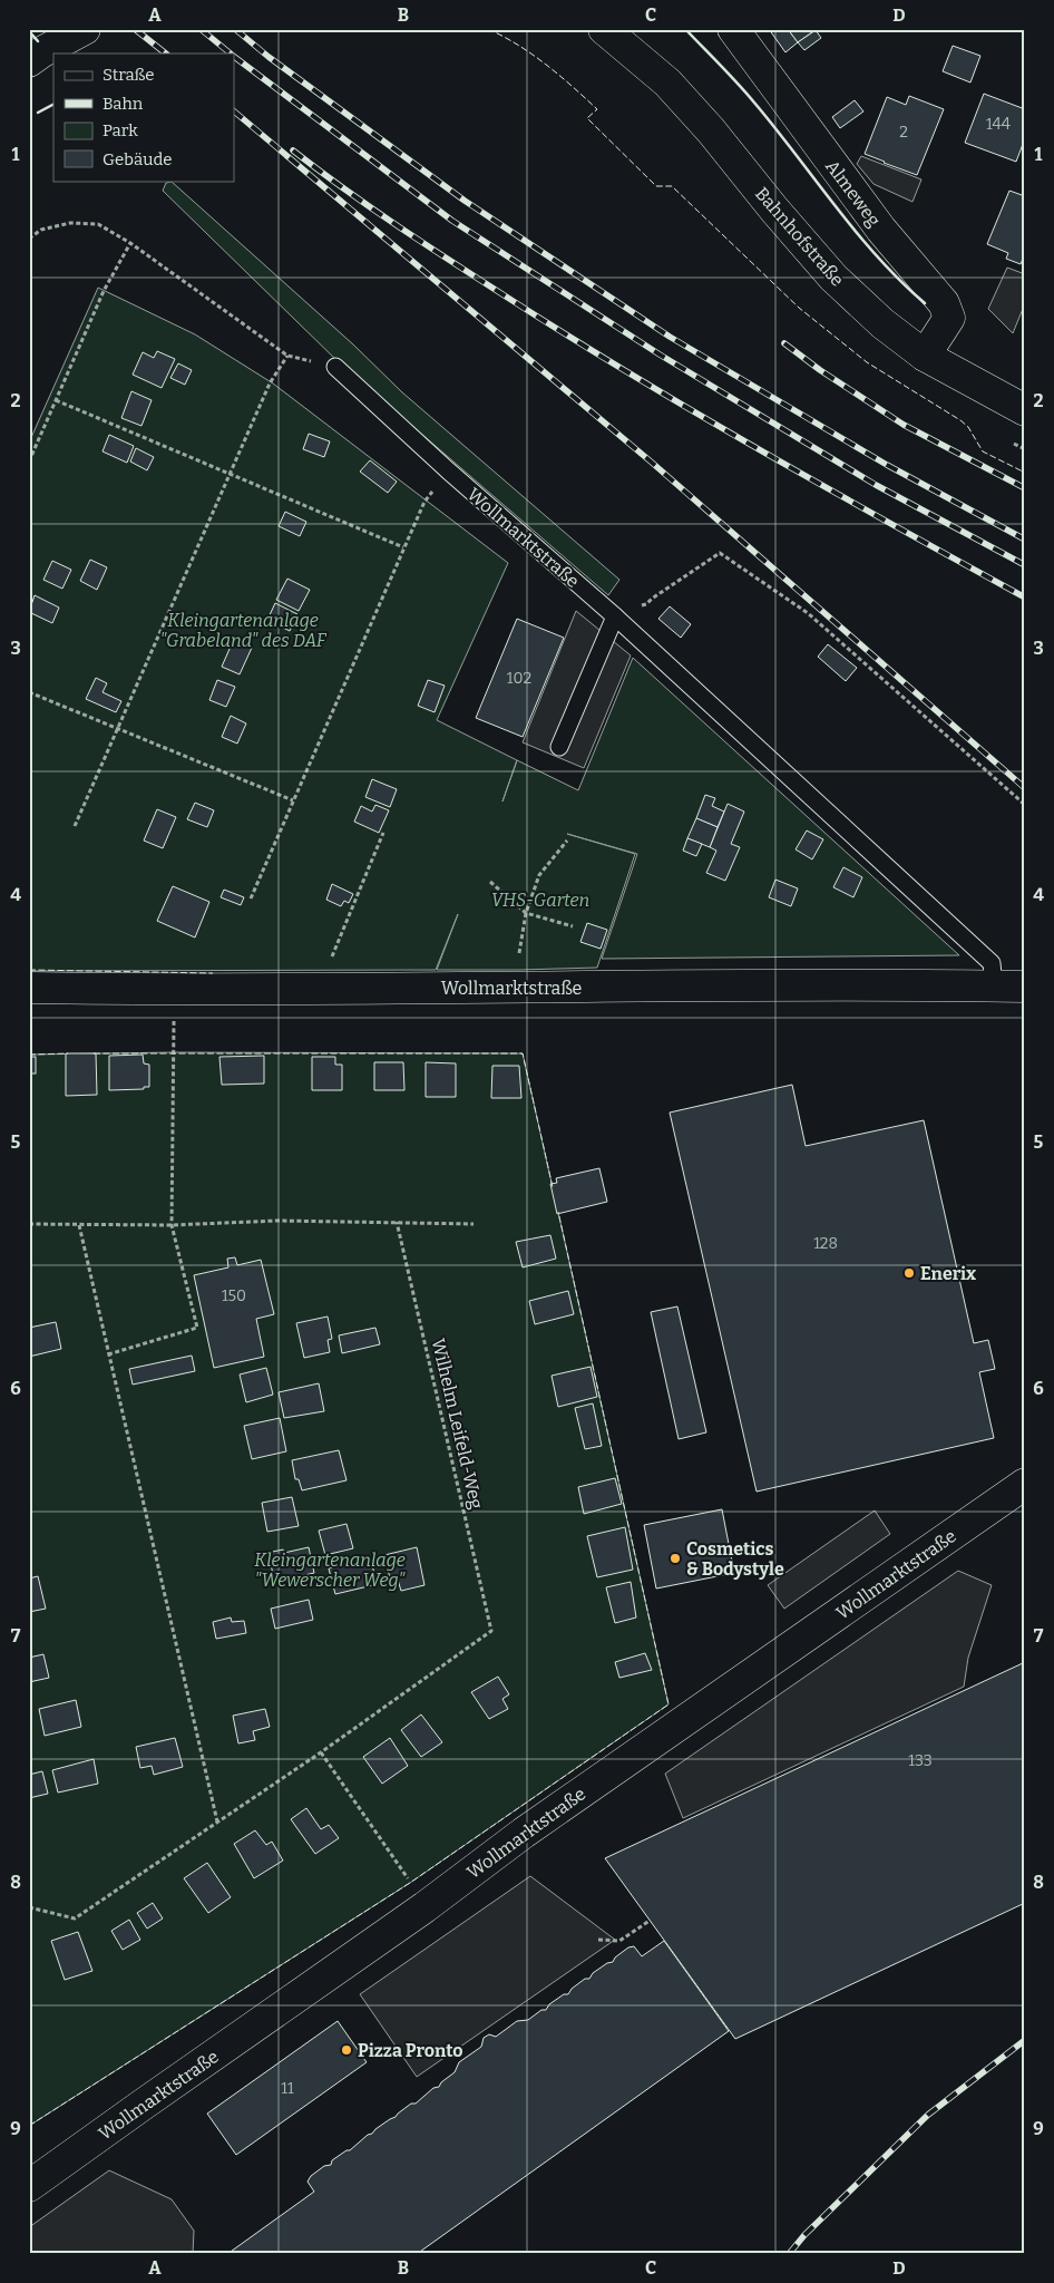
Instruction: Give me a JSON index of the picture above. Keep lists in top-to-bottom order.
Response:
{
  "streets": {
    "street": ["Almeweg", "Bahnhofstraße", "Wollmarktstraße"],
    "path": ["Wilhelm Leifeld-Weg"]
  },
  "crossings": [
    ["Almeweg", "Bahnhofstraße"]
  ],
  "parks": ["Kleingartenanlage \"Grabeland\" des DAF", "VHS-Garten", "Kleingartenanlage \"Wewerscher Weg\""],
  "places": ["Enerix", "Cosmetics & Bodystyle", "Pizza Pronto"],
  "house_numbers": [
    "144",
    "2",
    "102",
    "128",
    "150",
    "133",
    "11"
  ],
  "legend": [
    "Straße",
    "Bahn",
    "Park",
    "Gebäude"
  ],
  "grid": {
    "columns": [
      "A",
      "B",
      "C",
      "D"
    ],
    "rows": [
      "1",
      "2",
      "3",
      "4",
      "5",
      "6",
      "7",
      "8",
      "9"
    ]
  }
}
